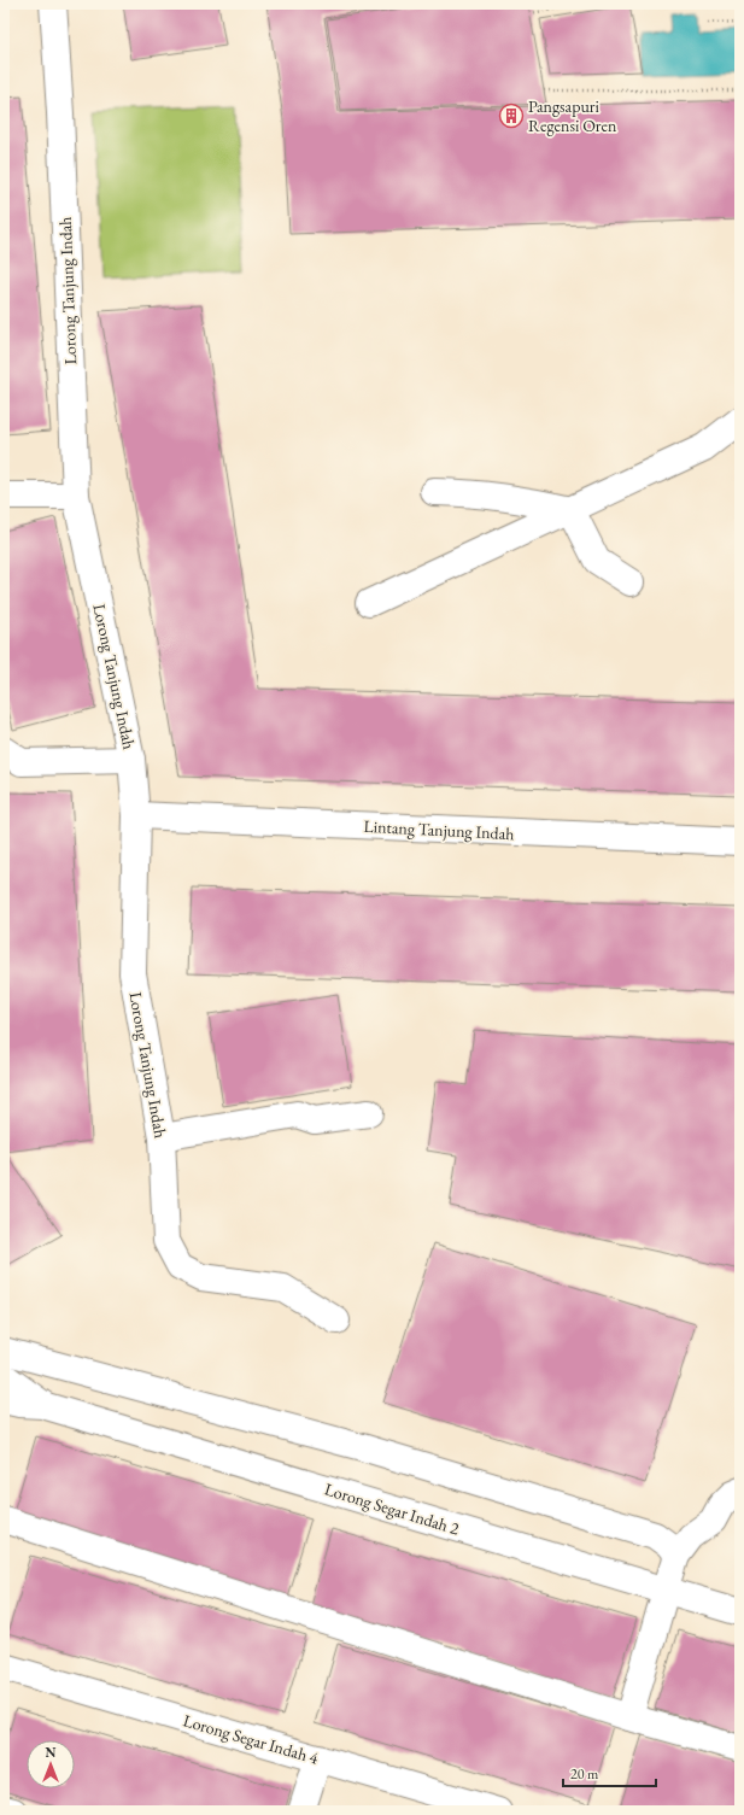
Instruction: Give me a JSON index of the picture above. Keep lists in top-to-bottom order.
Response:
{
  "streets": {
    "street": [
      "Lorong Tanjung Indah",
      "Lintang Tanjung Indah",
      "Lorong Segar Indah 2",
      "Lorong Segar Indah 4"
    ]
  },
  "crossings": [
    ["Lorong Tanjung Indah", "Lintang Tanjung Indah"]
  ],
  "places": {
    "building": ["Pangsapuri Regensi Oren"]
  },
  "scale_bar": "20 m",
  "north": "top"
}
